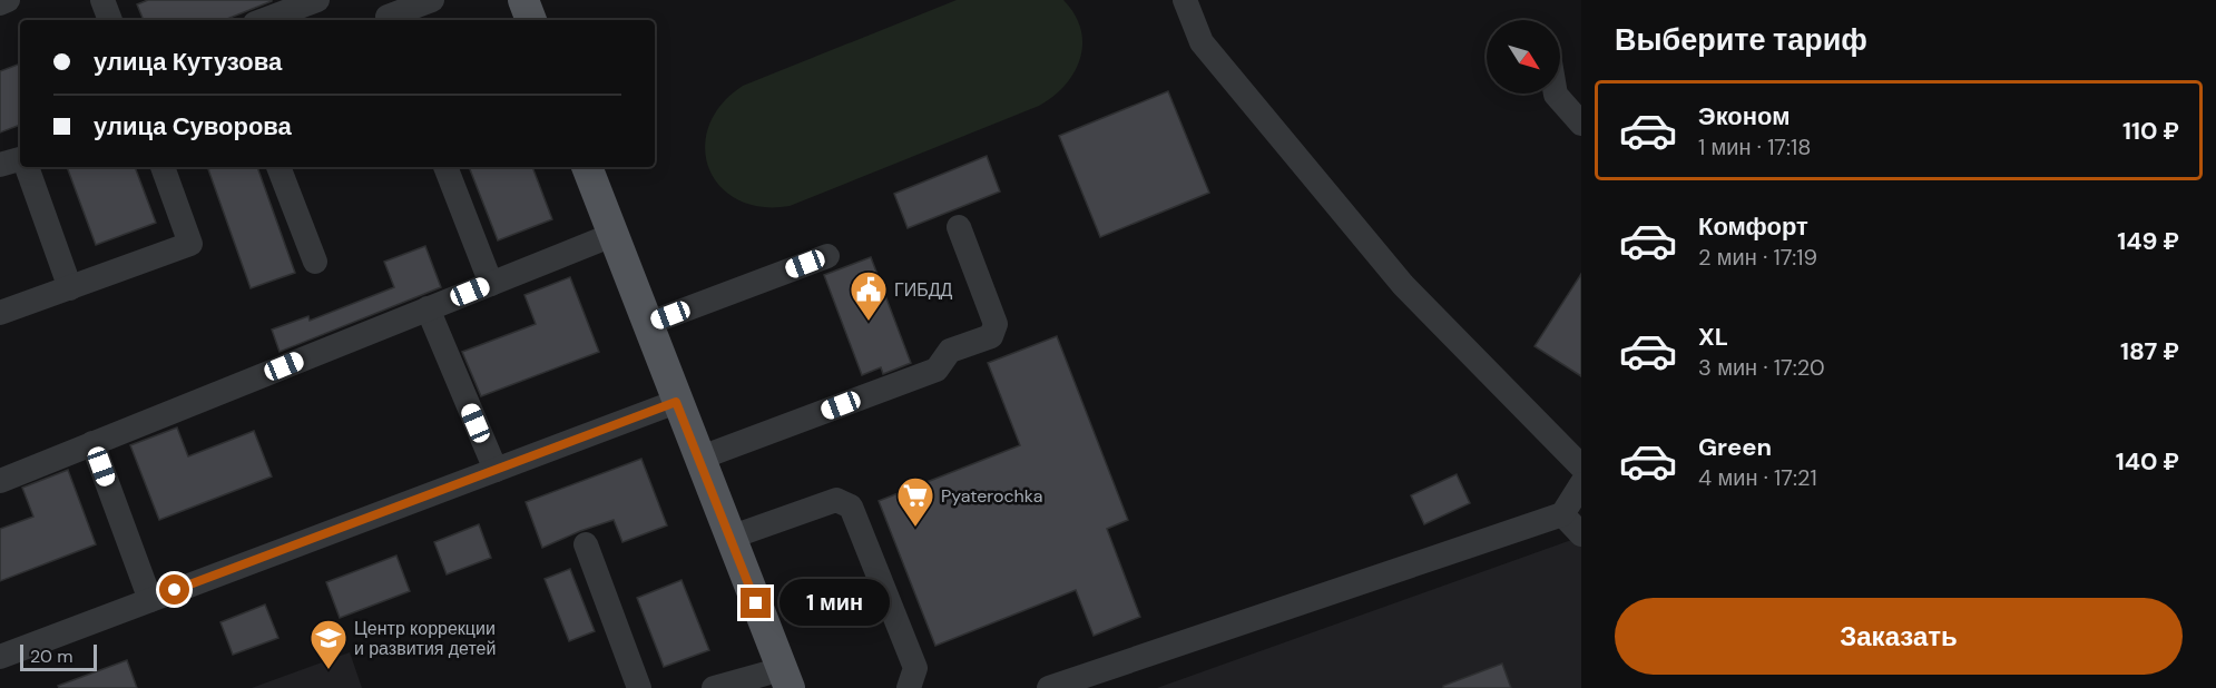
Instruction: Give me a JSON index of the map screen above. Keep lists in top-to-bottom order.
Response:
{
  "places": {
    "public building": ["ГИБДД"],
    "supermarket": ["Pyaterochka"],
    "school or university": ["Центр коррекции и развития детей"]
  },
  "scale_bar": "20 m",
  "north": "bottom right",
  "page": {
    "heading": "Выберите тариф",
    "banner": ["улица Кутузова", "улица Суворова"],
    "list": [
      {
        "name": "Эконом",
        "note": "1 мин · 17:18",
        "value": "110 ₽"
      },
      {
        "name": "Комфорт",
        "note": "2 мин · 17:19",
        "value": "149 ₽"
      },
      {
        "name": "XL",
        "note": "3 мин · 17:20",
        "value": "187 ₽"
      },
      {
        "name": "Green",
        "note": "4 мин · 17:21",
        "value": "140 ₽"
      }
    ],
    "bubble": "1 мин",
    "buttons": "Заказать",
    "scale": "20 m"
  }
}
